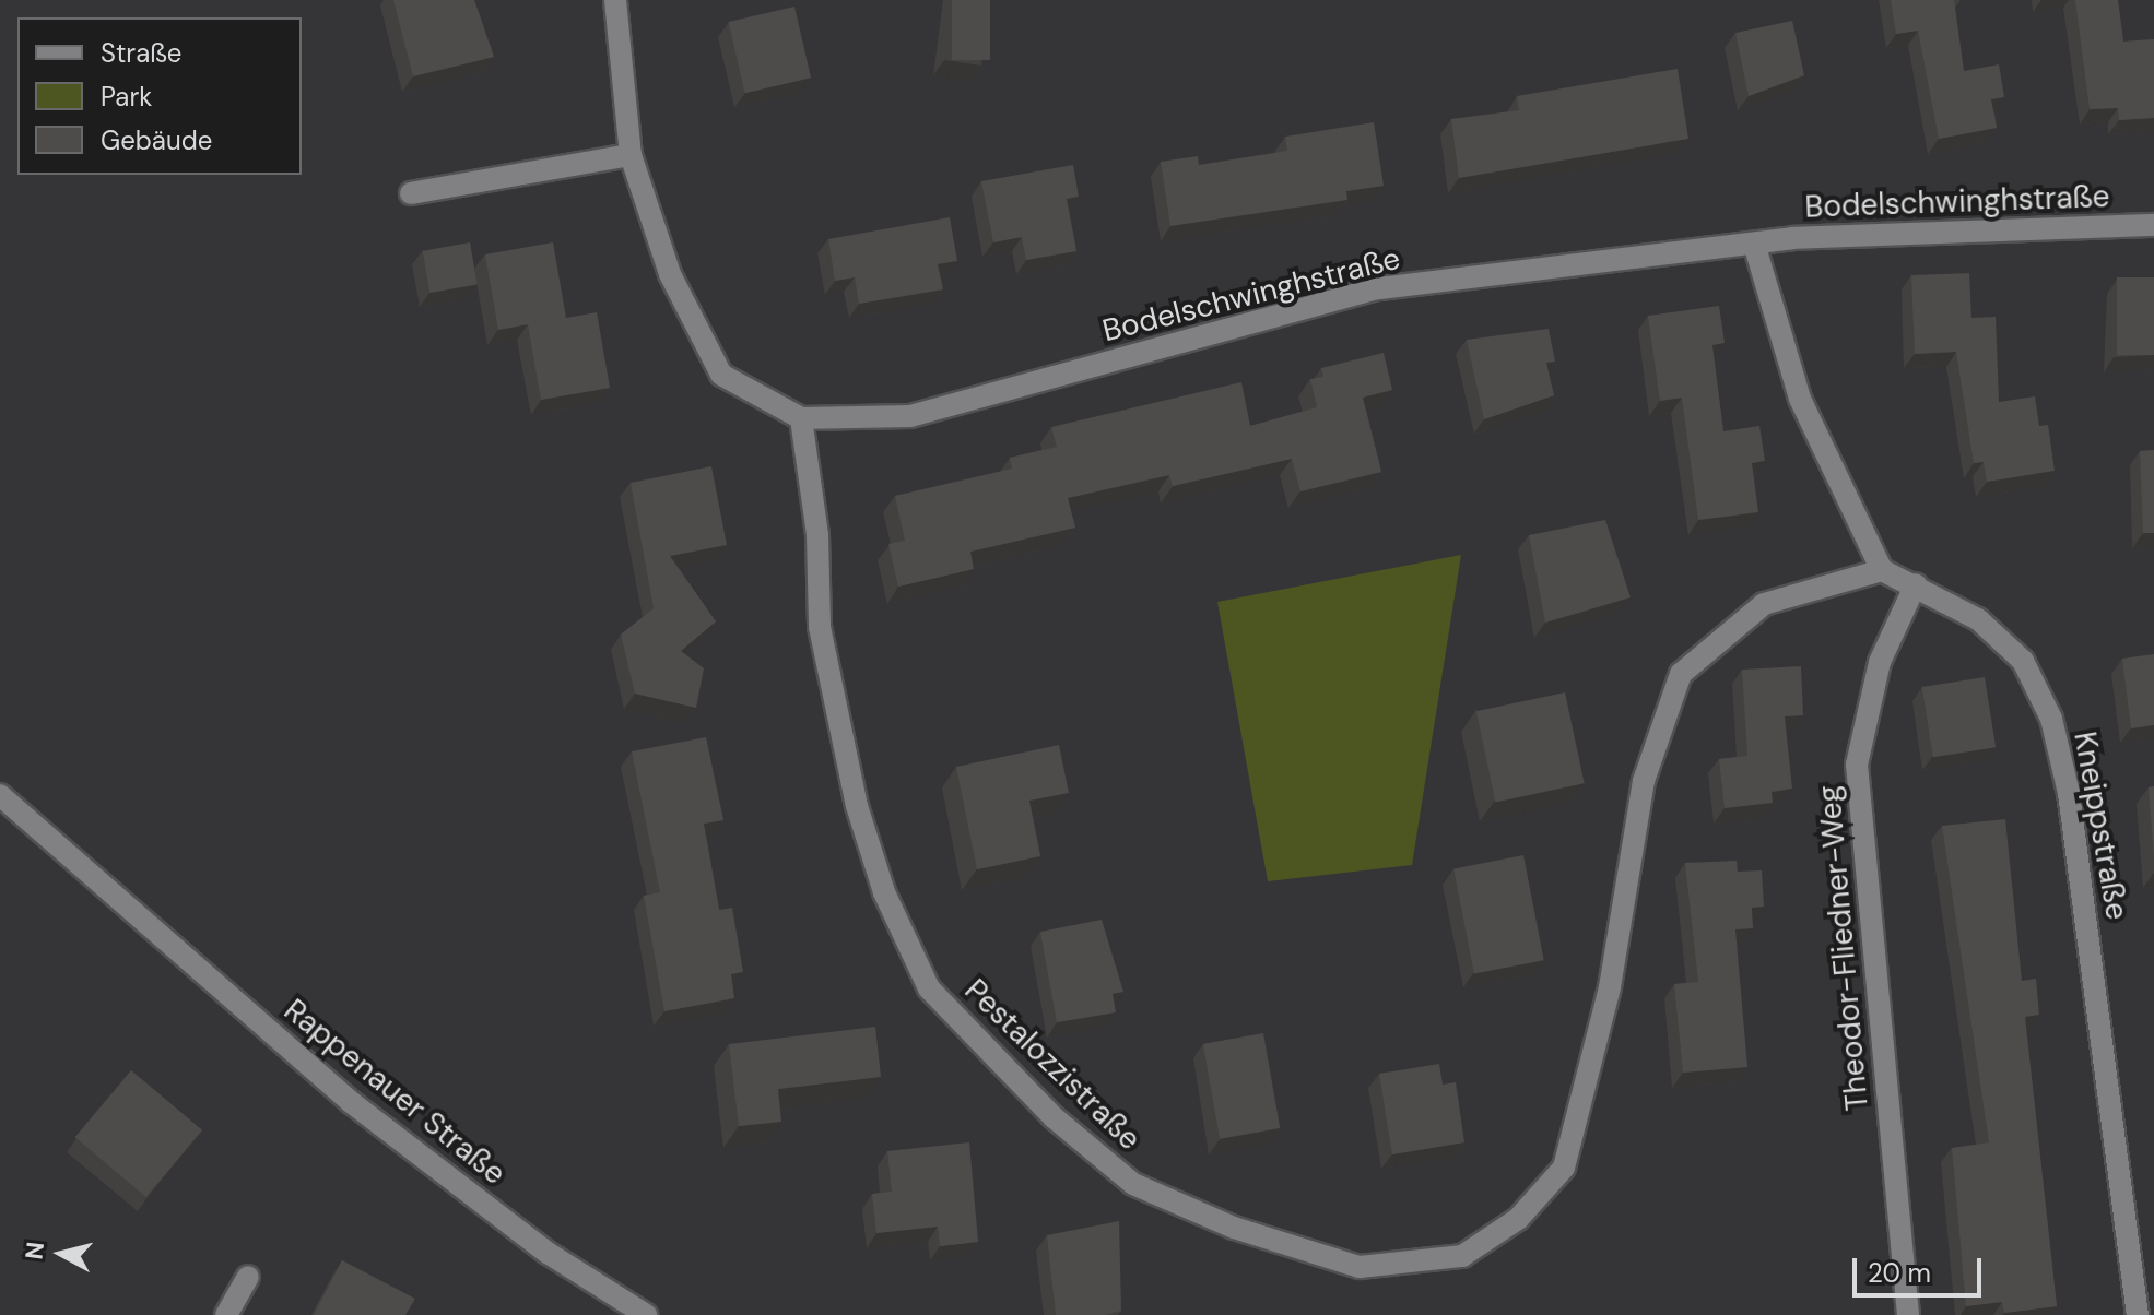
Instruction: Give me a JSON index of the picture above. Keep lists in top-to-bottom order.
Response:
{
  "streets": {
    "street": [
      "Bodelschwinghstraße",
      "Kneippstraße",
      "Theodor-Fliedner-Weg",
      "Pestalozzistraße",
      "Rappenauer Straße"
    ]
  },
  "crossings": [
    ["Bodelschwinghstraße", "Pestalozzistraße"],
    ["Kneippstraße", "Theodor-Fliedner-Weg"],
    ["Kneippstraße", "Pestalozzistraße"]
  ],
  "legend": ["Straße", "Park", "Gebäude"],
  "scale_bar": "20 m",
  "north": "left"
}
